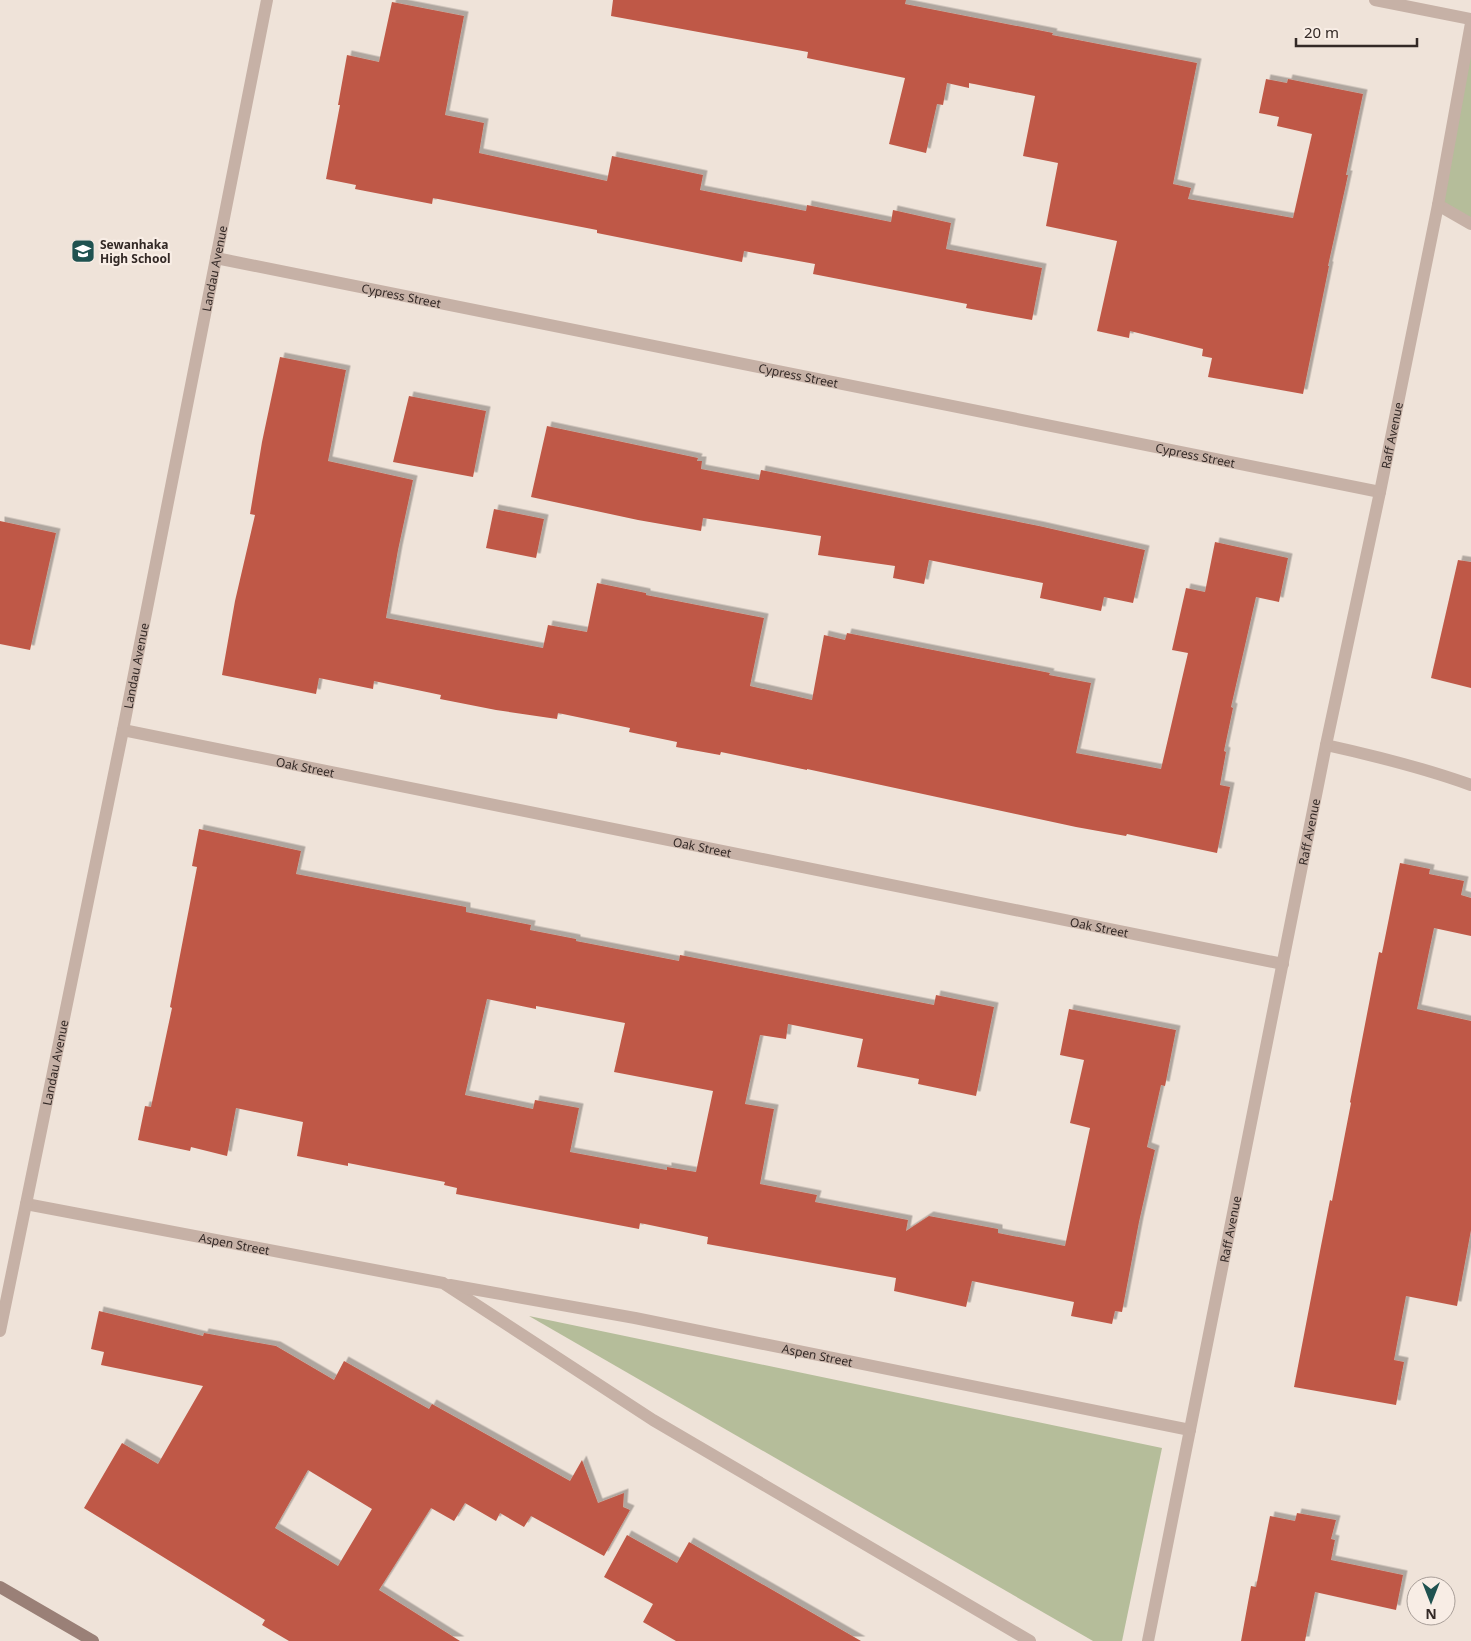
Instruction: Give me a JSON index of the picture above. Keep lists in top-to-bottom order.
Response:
{
  "streets": {
    "street": [
      "Landau Avenue",
      "Cypress Street",
      "Raff Avenue",
      "Oak Street",
      "Aspen Street"
    ]
  },
  "crossings": [
    ["Landau Avenue", "Cypress Street"],
    ["Landau Avenue", "Oak Street"],
    ["Landau Avenue", "Aspen Street"],
    ["Cypress Street", "Raff Avenue"],
    ["Raff Avenue", "Oak Street"],
    ["Raff Avenue", "Aspen Street"]
  ],
  "places": {
    "school or university": ["Sewanhaka High School"]
  },
  "scale_bar": "20 m",
  "north": "bottom"
}
